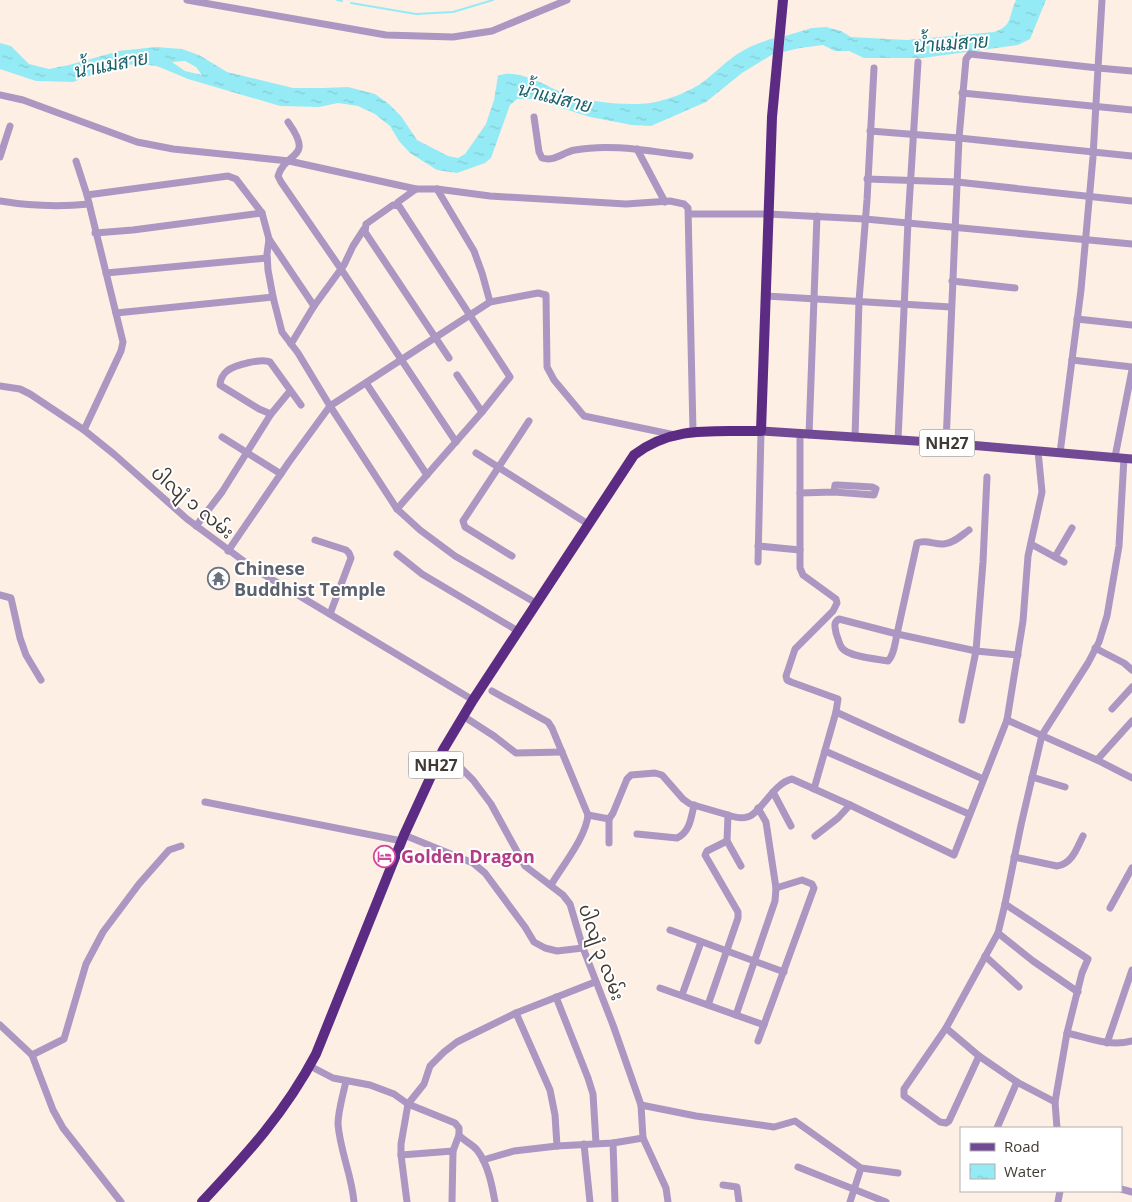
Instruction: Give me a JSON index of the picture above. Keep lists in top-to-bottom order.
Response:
{
  "streets": {
    "highway": ["NH27"],
    "street": ["ပါလျံ ၁ လမ်း", "ပါလျံ ၃ လမ်း"]
  },
  "crossings": [
    ["NH27", "ပါလျံ ၁ လမ်း"],
    ["NH27", "ပါလျံ ၃ လမ်း"]
  ],
  "water": ["น้ำแม่สาย"],
  "places": {
    "temple": ["Chinese Buddhist Temple"],
    "hotel": ["Golden Dragon"]
  },
  "legend": ["Road", "Water"]
}
